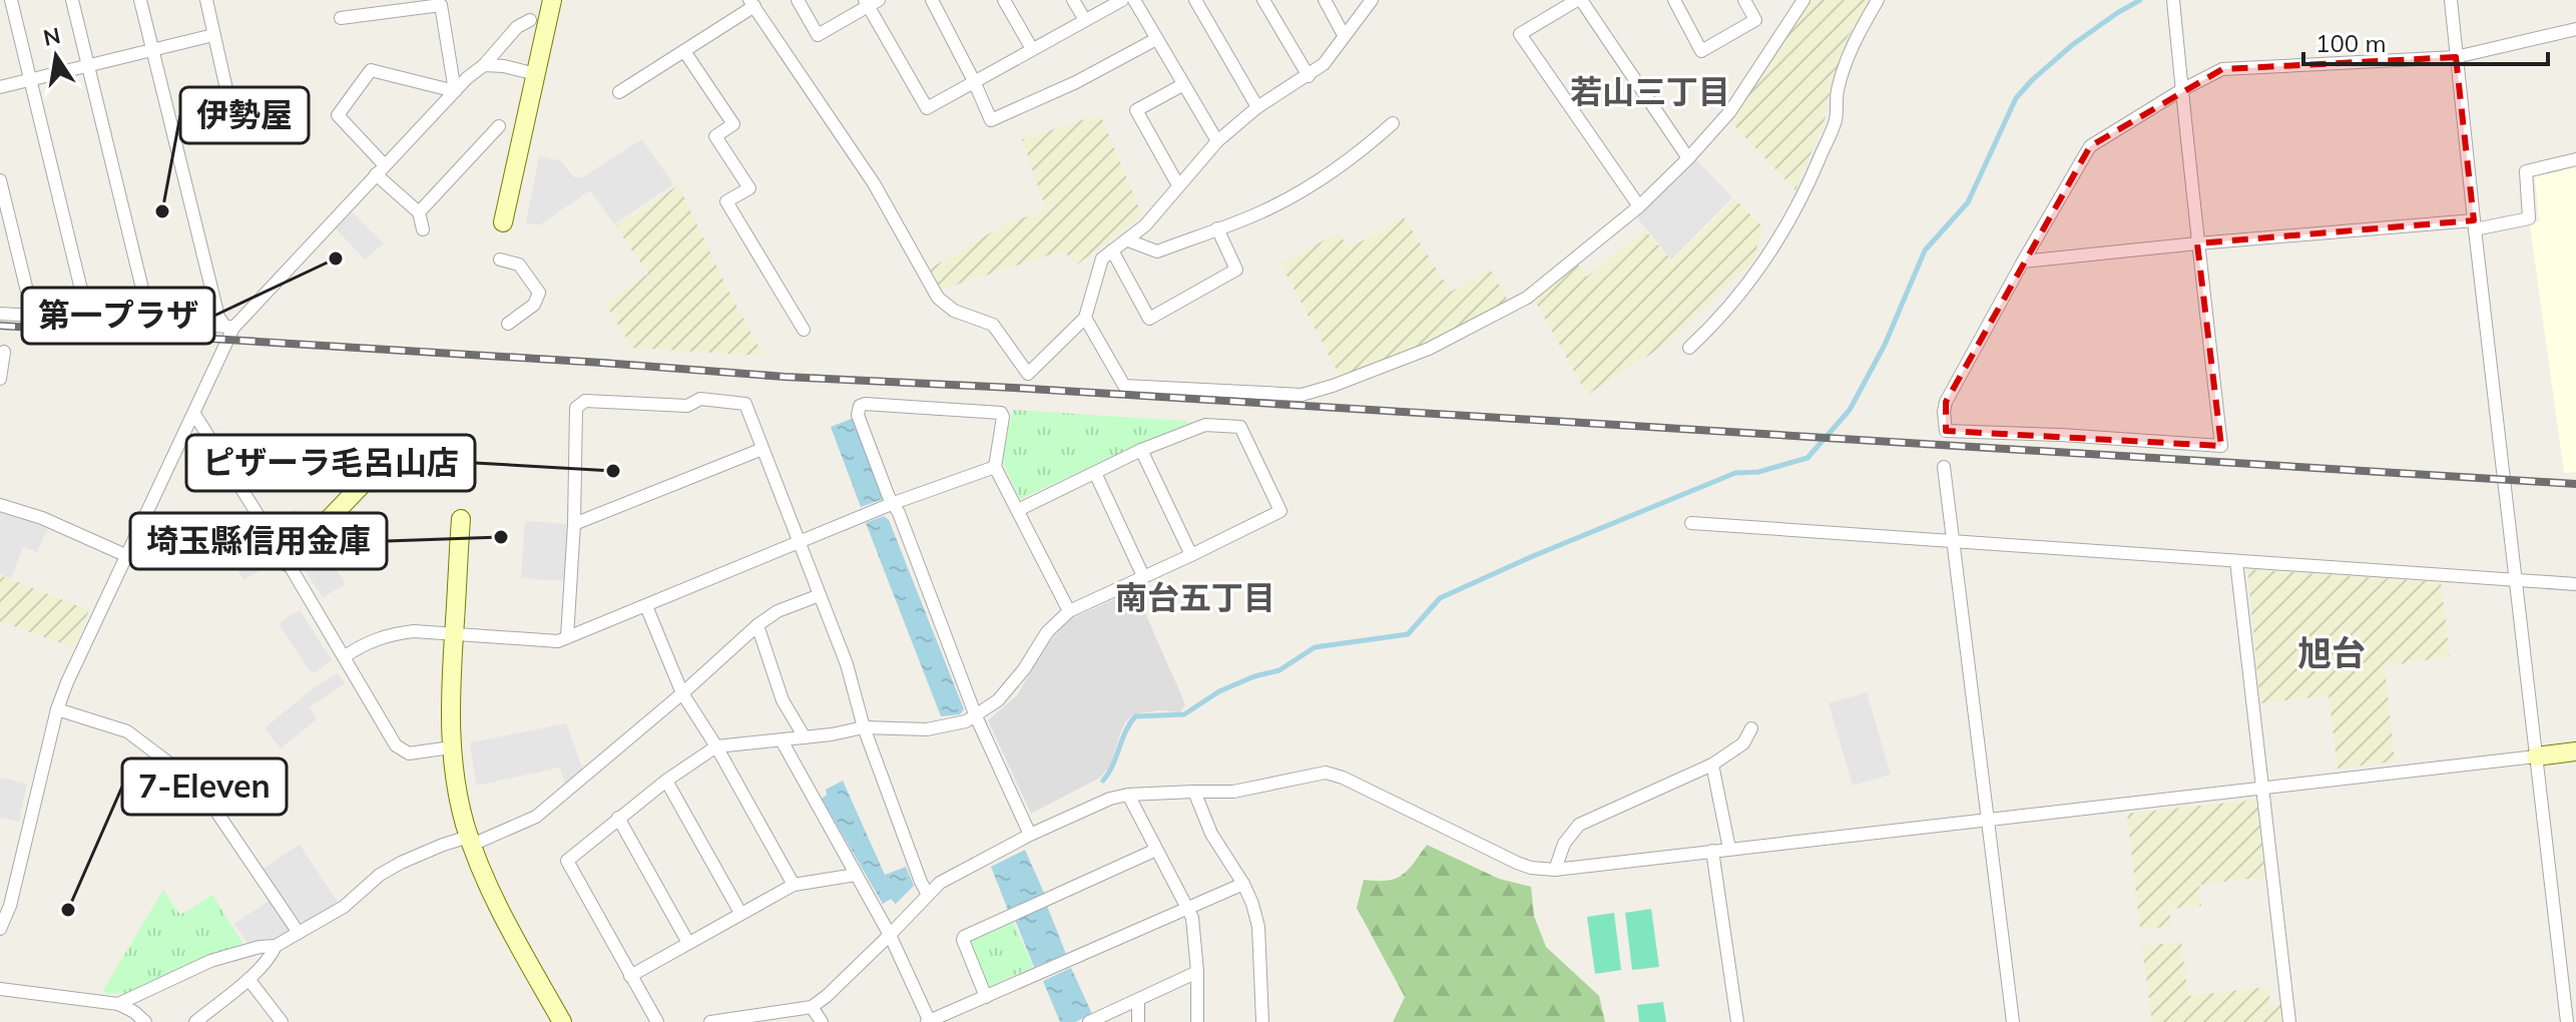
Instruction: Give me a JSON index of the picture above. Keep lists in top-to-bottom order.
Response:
{
  "districts": ["若山三丁目", "南台五丁目", "旭台"],
  "places": [
    "伊勢屋",
    "第一プラザ",
    "ピザーラ毛呂山店",
    "埼玉縣信用金庫",
    "7-Eleven"
  ],
  "scale_bar": "100 m",
  "north": "top"
}
